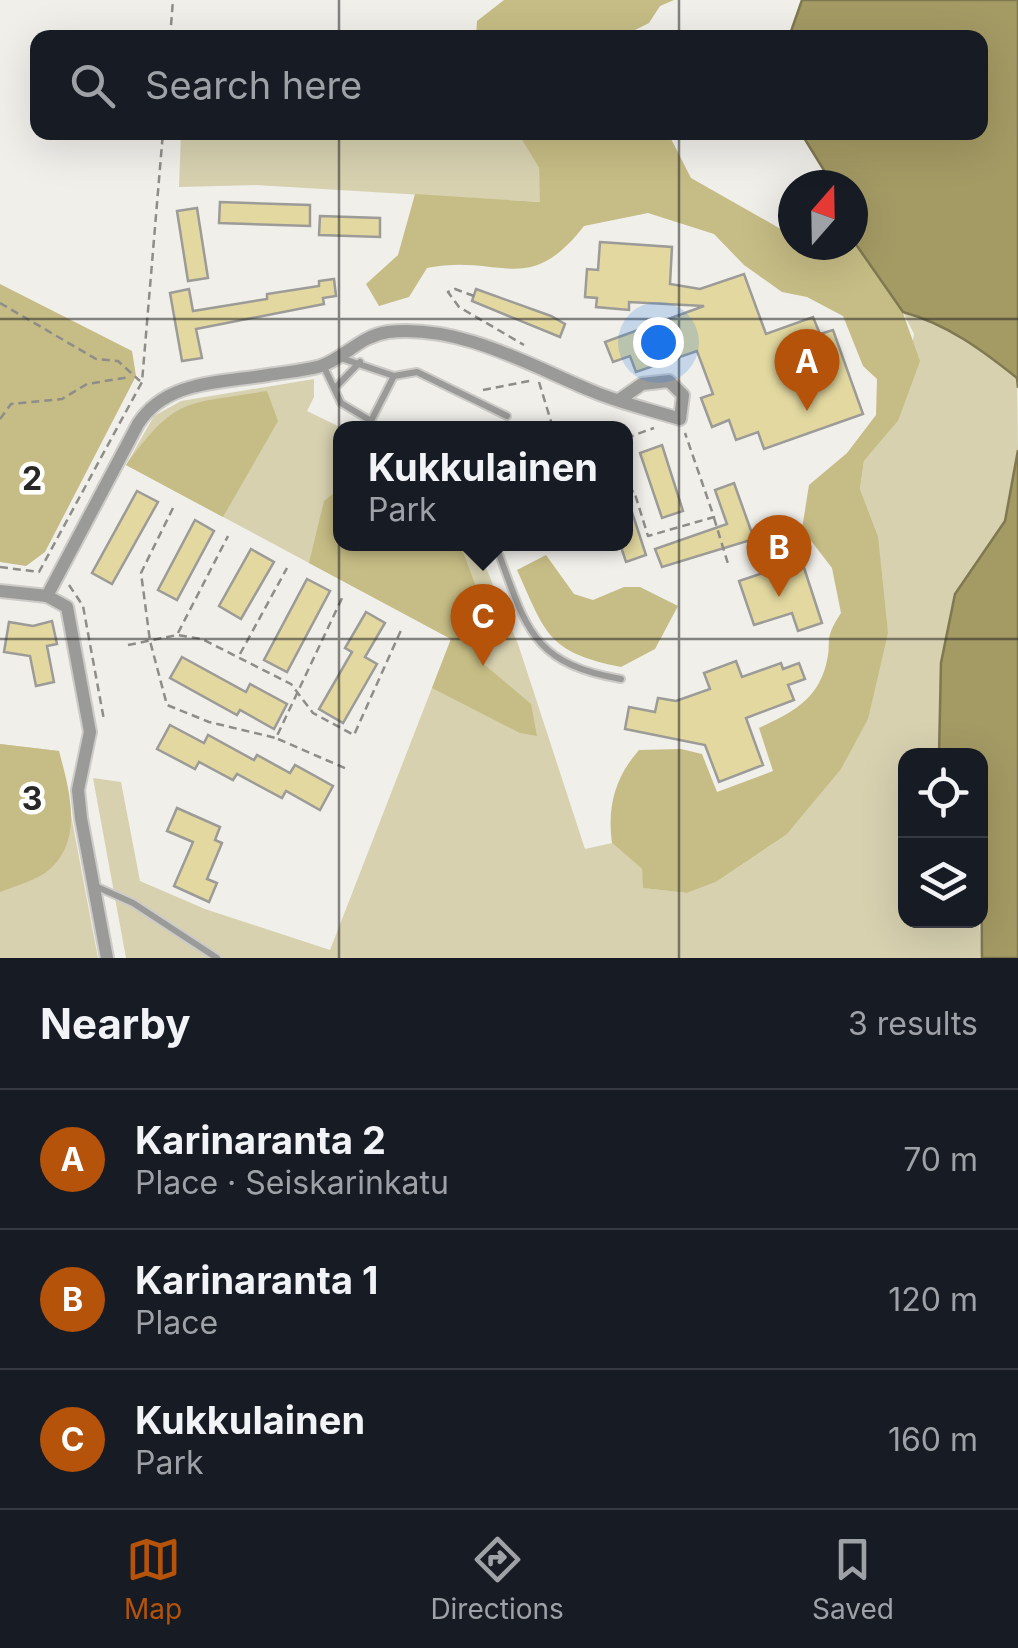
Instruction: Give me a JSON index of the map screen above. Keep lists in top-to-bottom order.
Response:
{
  "north": "top",
  "page": {
    "search": "Search here",
    "pins": ["A", "B", "C"],
    "popup": ["Kukkulainen", "Park"],
    "heading": ["Nearby", "3 results"],
    "list": [
      {
        "mark": "A",
        "name": "Karinaranta 2",
        "note": "Place · Seiskarinkatu",
        "value": "70 m"
      },
      {
        "mark": "B",
        "name": "Karinaranta 1",
        "note": "Place",
        "value": "120 m"
      },
      {
        "mark": "C",
        "name": "Kukkulainen",
        "note": "Park",
        "value": "160 m"
      }
    ],
    "nav": ["Map", "Directions", "Saved"]
  },
  "grid": {
    "rows": ["2", "3"]
  }
}
